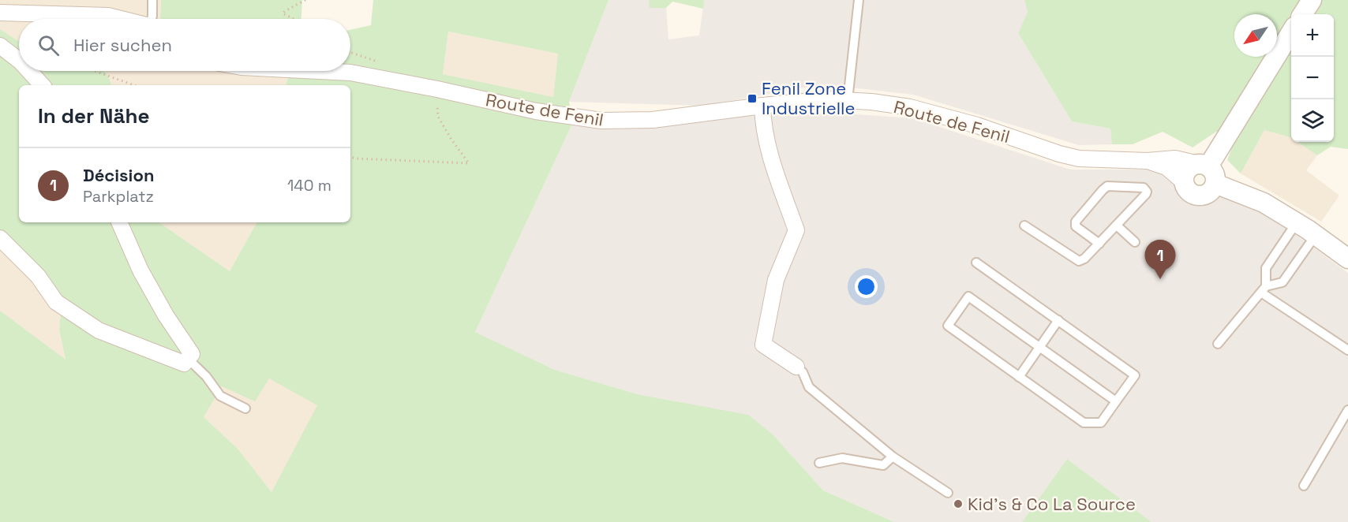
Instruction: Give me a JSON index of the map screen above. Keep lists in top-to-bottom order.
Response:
{
  "streets": {
    "street": ["Route de Fenil"]
  },
  "places": {
    "transit": ["Fenil Zone Industrielle"],
    "other": ["Kid's & Co La Source"]
  },
  "north": "bottom left",
  "page": {
    "map_buttons": ["+", "−"],
    "search": "Hier suchen",
    "heading": "In der Nähe",
    "list": [
      {
        "mark": "1",
        "name": "Décision",
        "note": "Parkplatz",
        "value": "140 m"
      }
    ],
    "pins": "1"
  }
}
